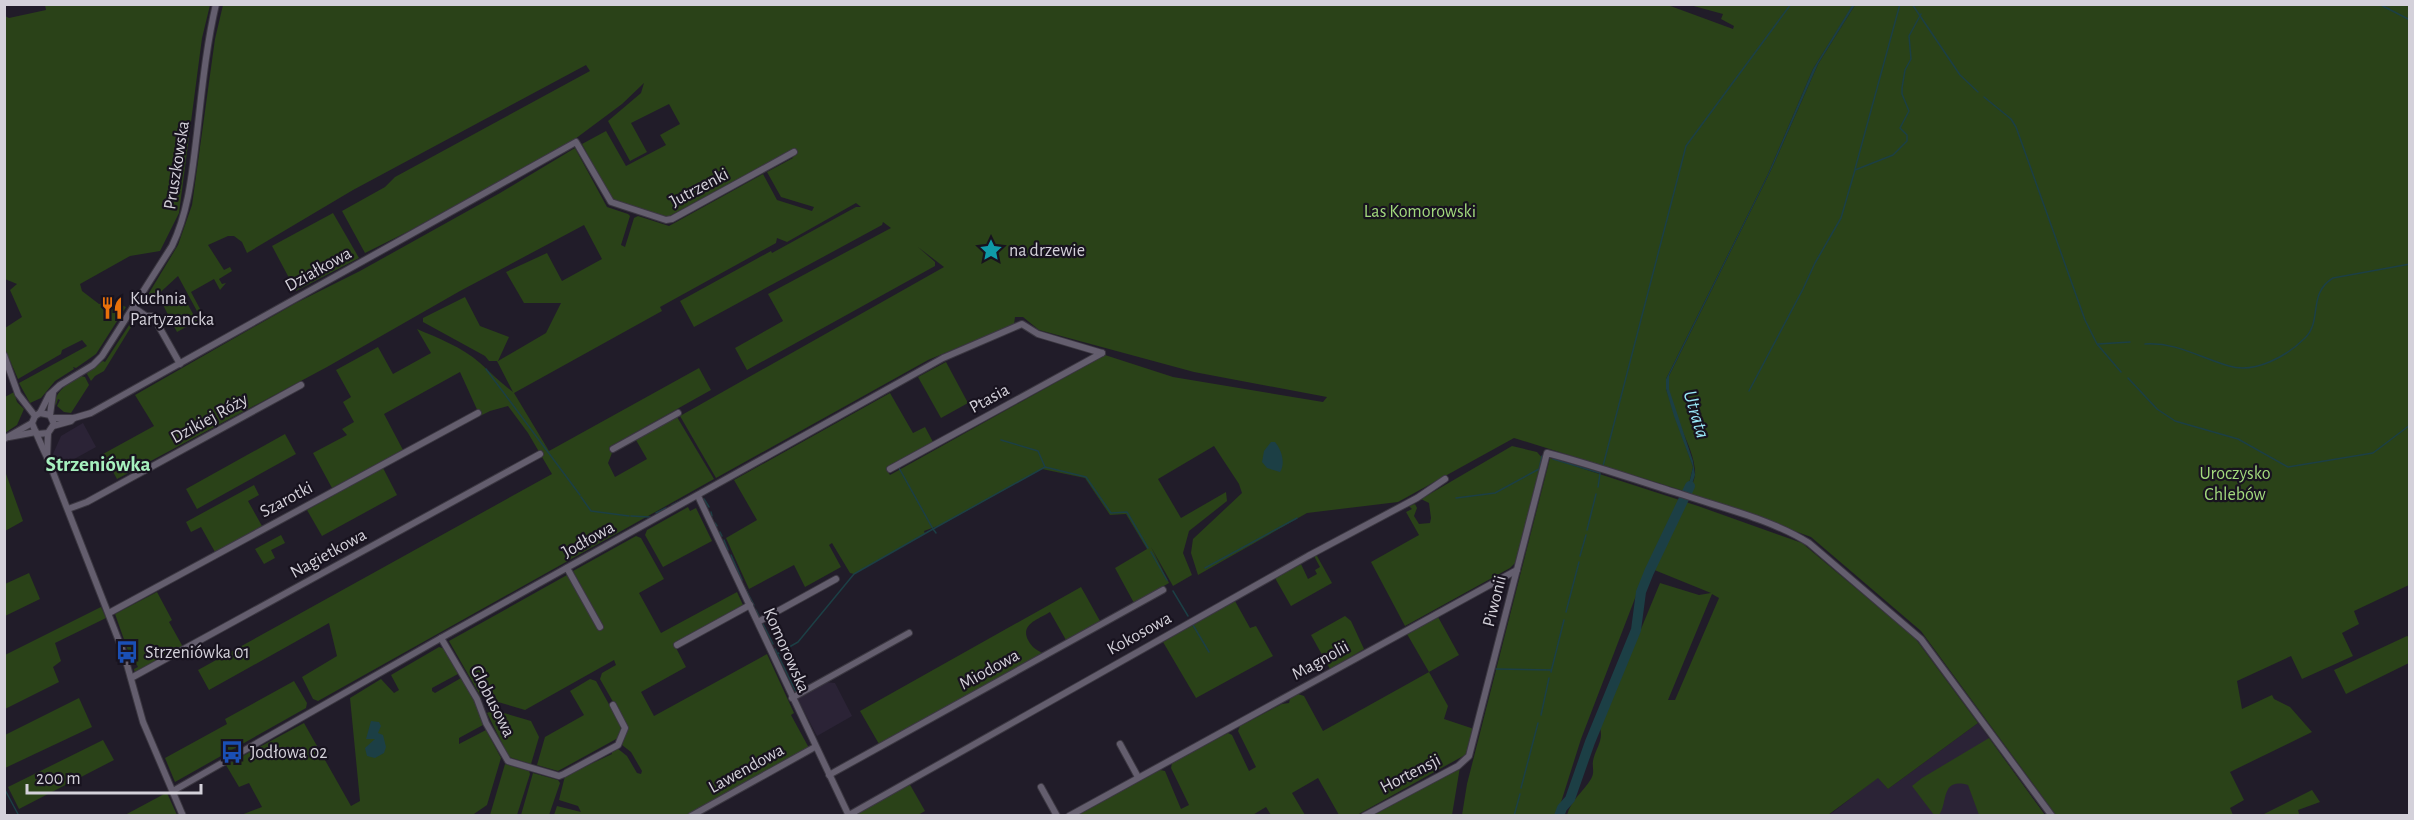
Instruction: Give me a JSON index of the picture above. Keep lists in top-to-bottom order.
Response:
{
  "streets": {
    "street": [
      "Pruszkowska",
      "Jutrzenki",
      "Działkowa",
      "Ptasia",
      "Dzikiej Róży",
      "Szarotki",
      "Jodłowa",
      "Nagietkowa",
      "Piwonii",
      "Kokosowa",
      "Komorowska",
      "Magnolii",
      "Miodowa",
      "Globusowa",
      "Lawendowa",
      "Hortensji"
    ]
  },
  "crossings": [
    ["Pruszkowska", "Działkowa"],
    ["Jutrzenki", "Działkowa"],
    ["Ptasia", "Jodłowa"],
    ["Jodłowa", "Komorowska"],
    ["Jodłowa", "Globusowa"],
    ["Piwonii", "Magnolii"],
    ["Piwonii", "Hortensji"],
    ["Kokosowa", "Komorowska"],
    ["Komorowska", "Miodowa"],
    ["Komorowska", "Lawendowa"]
  ],
  "districts": ["Strzeniówka"],
  "water": ["Utrata"],
  "parks": ["Las Komorowski", "Uroczysko Chlebów"],
  "places": {
    "place": ["na drzewie"],
    "restaurant": ["Kuchnia Partyzancka"],
    "bus stop": ["Strzeniówka 01", "Jodłowa 02"]
  },
  "scale_bar": "200 m"
}
